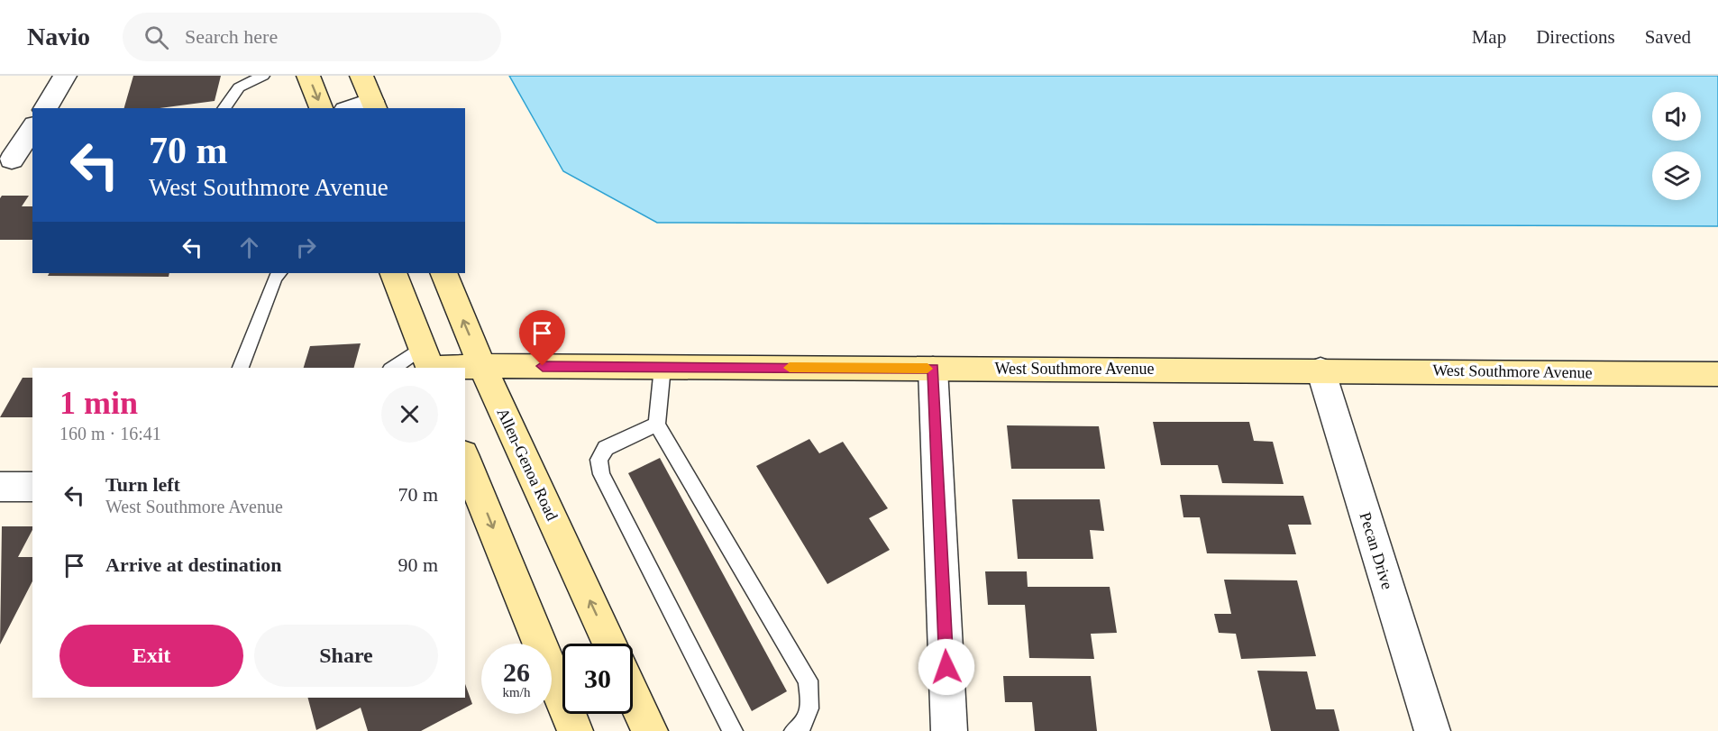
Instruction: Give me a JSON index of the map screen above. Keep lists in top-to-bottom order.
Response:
{
  "streets": {
    "main road": ["West Southmore Avenue", "Allen-Genoa Road"],
    "street": ["Pecan Drive"]
  },
  "crossings": [
    ["West Southmore Avenue", "Allen-Genoa Road"],
    ["West Southmore Avenue", "Pecan Drive"]
  ],
  "page": {
    "header": "Navio",
    "search": "Search here",
    "nav": ["Map", "Directions", "Saved"],
    "turn": ["70 m", "West Southmore Avenue"],
    "heading": ["1 min", "160 m · 16:41"],
    "list": [
      {
        "name": "Turn left",
        "note": "West Southmore Avenue",
        "value": "70 m"
      },
      {
        "name": "Arrive at destination",
        "value": "90 m"
      }
    ],
    "buttons": ["Exit", "Share"],
    "speed": "26 km/h",
    "limit": "30"
  }
}
